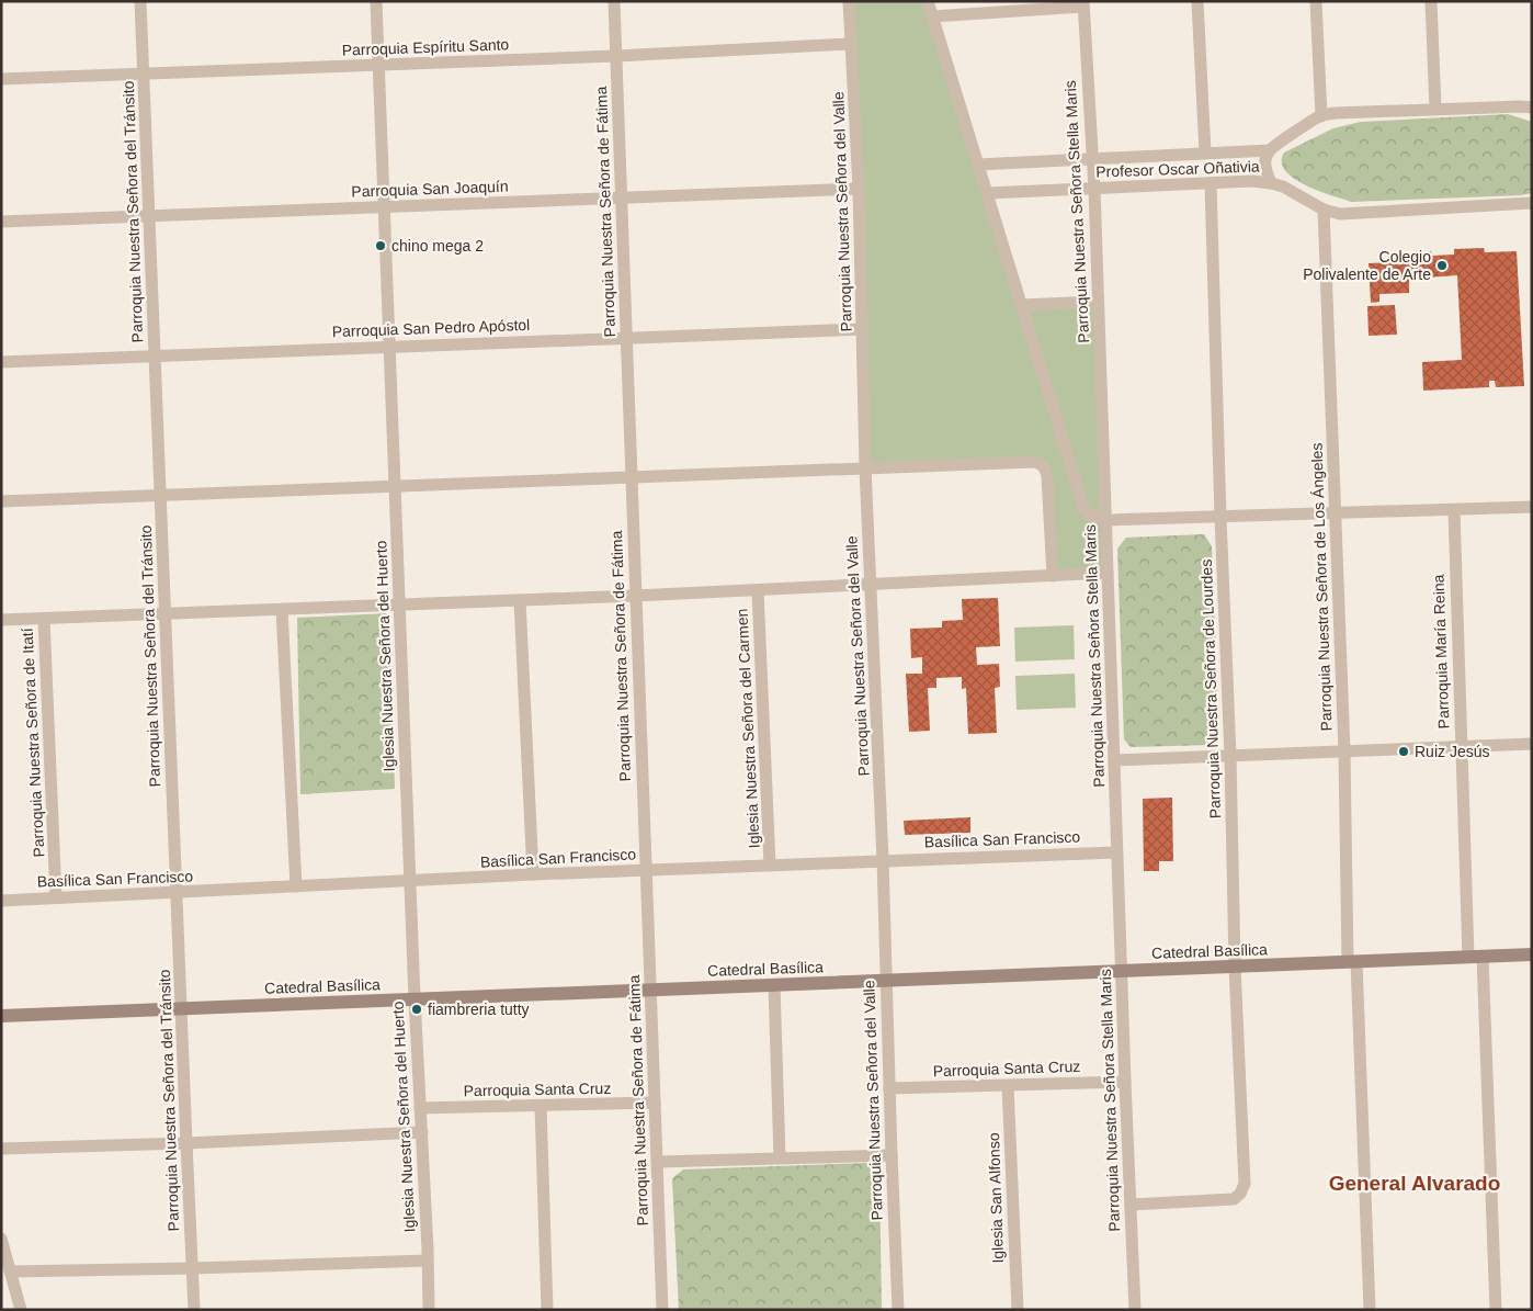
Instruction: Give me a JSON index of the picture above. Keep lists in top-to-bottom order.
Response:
{
  "streets": {
    "main road": ["Catedral Basílica"],
    "street": [
      "Parroquia Espíritu Santo",
      "Profesor Oscar Oñativia",
      "Parroquia San Joaquín",
      "Parroquia Nuestra Señora del Tránsito",
      "Parroquia Nuestra Señora de Fátima",
      "Parroquia Nuestra Señora del Valle",
      "Parroquia Nuestra Señora Stella Maris",
      "Parroquia San Pedro Apóstol",
      "Parroquia Nuestra Señora de Los Ángeles",
      "Parroquia María Reina",
      "Iglesia Nuestra Señora del Huerto",
      "Parroquia Nuestra Señora de Lourdes",
      "Iglesia Nuestra Señora del Carmen",
      "Parroquia Nuestra Señora de Itatí",
      "Basílica San Francisco",
      "Parroquia Santa Cruz",
      "Iglesia San Alfonso"
    ]
  },
  "crossings": [
    ["Parroquia Espíritu Santo", "Parroquia Nuestra Señora del Tránsito"],
    ["Parroquia Espíritu Santo", "Parroquia Nuestra Señora de Fátima"],
    ["Parroquia Espíritu Santo", "Parroquia Nuestra Señora del Valle"],
    ["Parroquia Espíritu Santo", "Iglesia Nuestra Señora del Huerto"],
    ["Profesor Oscar Oñativia", "Parroquia Nuestra Señora Stella Maris"],
    ["Profesor Oscar Oñativia", "Parroquia Nuestra Señora de Los Ángeles"],
    ["Profesor Oscar Oñativia", "Parroquia Nuestra Señora de Lourdes"],
    ["Parroquia San Joaquín", "Parroquia Nuestra Señora del Tránsito"],
    ["Parroquia San Joaquín", "Parroquia Nuestra Señora de Fátima"],
    ["Parroquia San Joaquín", "Parroquia Nuestra Señora del Valle"],
    ["Parroquia San Joaquín", "Iglesia Nuestra Señora del Huerto"],
    ["Parroquia Nuestra Señora del Tránsito", "Parroquia San Pedro Apóstol"],
    ["Parroquia Nuestra Señora del Tránsito", "Basílica San Francisco"],
    ["Parroquia Nuestra Señora del Tránsito", "Catedral Basílica"],
    ["Parroquia Nuestra Señora de Fátima", "Parroquia San Pedro Apóstol"],
    ["Parroquia Nuestra Señora de Fátima", "Basílica San Francisco"],
    ["Parroquia Nuestra Señora de Fátima", "Catedral Basílica"],
    ["Parroquia Nuestra Señora de Fátima", "Parroquia Santa Cruz"],
    ["Parroquia Nuestra Señora del Valle", "Parroquia San Pedro Apóstol"],
    ["Parroquia Nuestra Señora del Valle", "Basílica San Francisco"],
    ["Parroquia Nuestra Señora del Valle", "Catedral Basílica"],
    ["Parroquia Nuestra Señora del Valle", "Parroquia Santa Cruz"],
    ["Parroquia Nuestra Señora Stella Maris", "Parroquia Nuestra Señora de Lourdes"],
    ["Parroquia Nuestra Señora Stella Maris", "Basílica San Francisco"],
    ["Parroquia Nuestra Señora Stella Maris", "Catedral Basílica"],
    ["Parroquia Nuestra Señora Stella Maris", "Parroquia Santa Cruz"],
    ["Parroquia San Pedro Apóstol", "Iglesia Nuestra Señora del Huerto"],
    ["Parroquia Nuestra Señora de Los Ángeles", "Catedral Basílica"],
    ["Parroquia María Reina", "Catedral Basílica"],
    ["Iglesia Nuestra Señora del Huerto", "Basílica San Francisco"],
    ["Iglesia Nuestra Señora del Huerto", "Catedral Basílica"],
    ["Iglesia Nuestra Señora del Huerto", "Parroquia Santa Cruz"],
    ["Parroquia Nuestra Señora de Lourdes", "Catedral Basílica"],
    ["Iglesia Nuestra Señora del Carmen", "Basílica San Francisco"],
    ["Parroquia Nuestra Señora de Itatí", "Basílica San Francisco"],
    ["Parroquia Santa Cruz", "Iglesia San Alfonso"]
  ],
  "districts": ["General Alvarado"],
  "places": [
    "chino mega 2",
    "Colegio Polivalente de Arte",
    "Ruiz Jesús",
    "fiambreria tutty"
  ]
}
